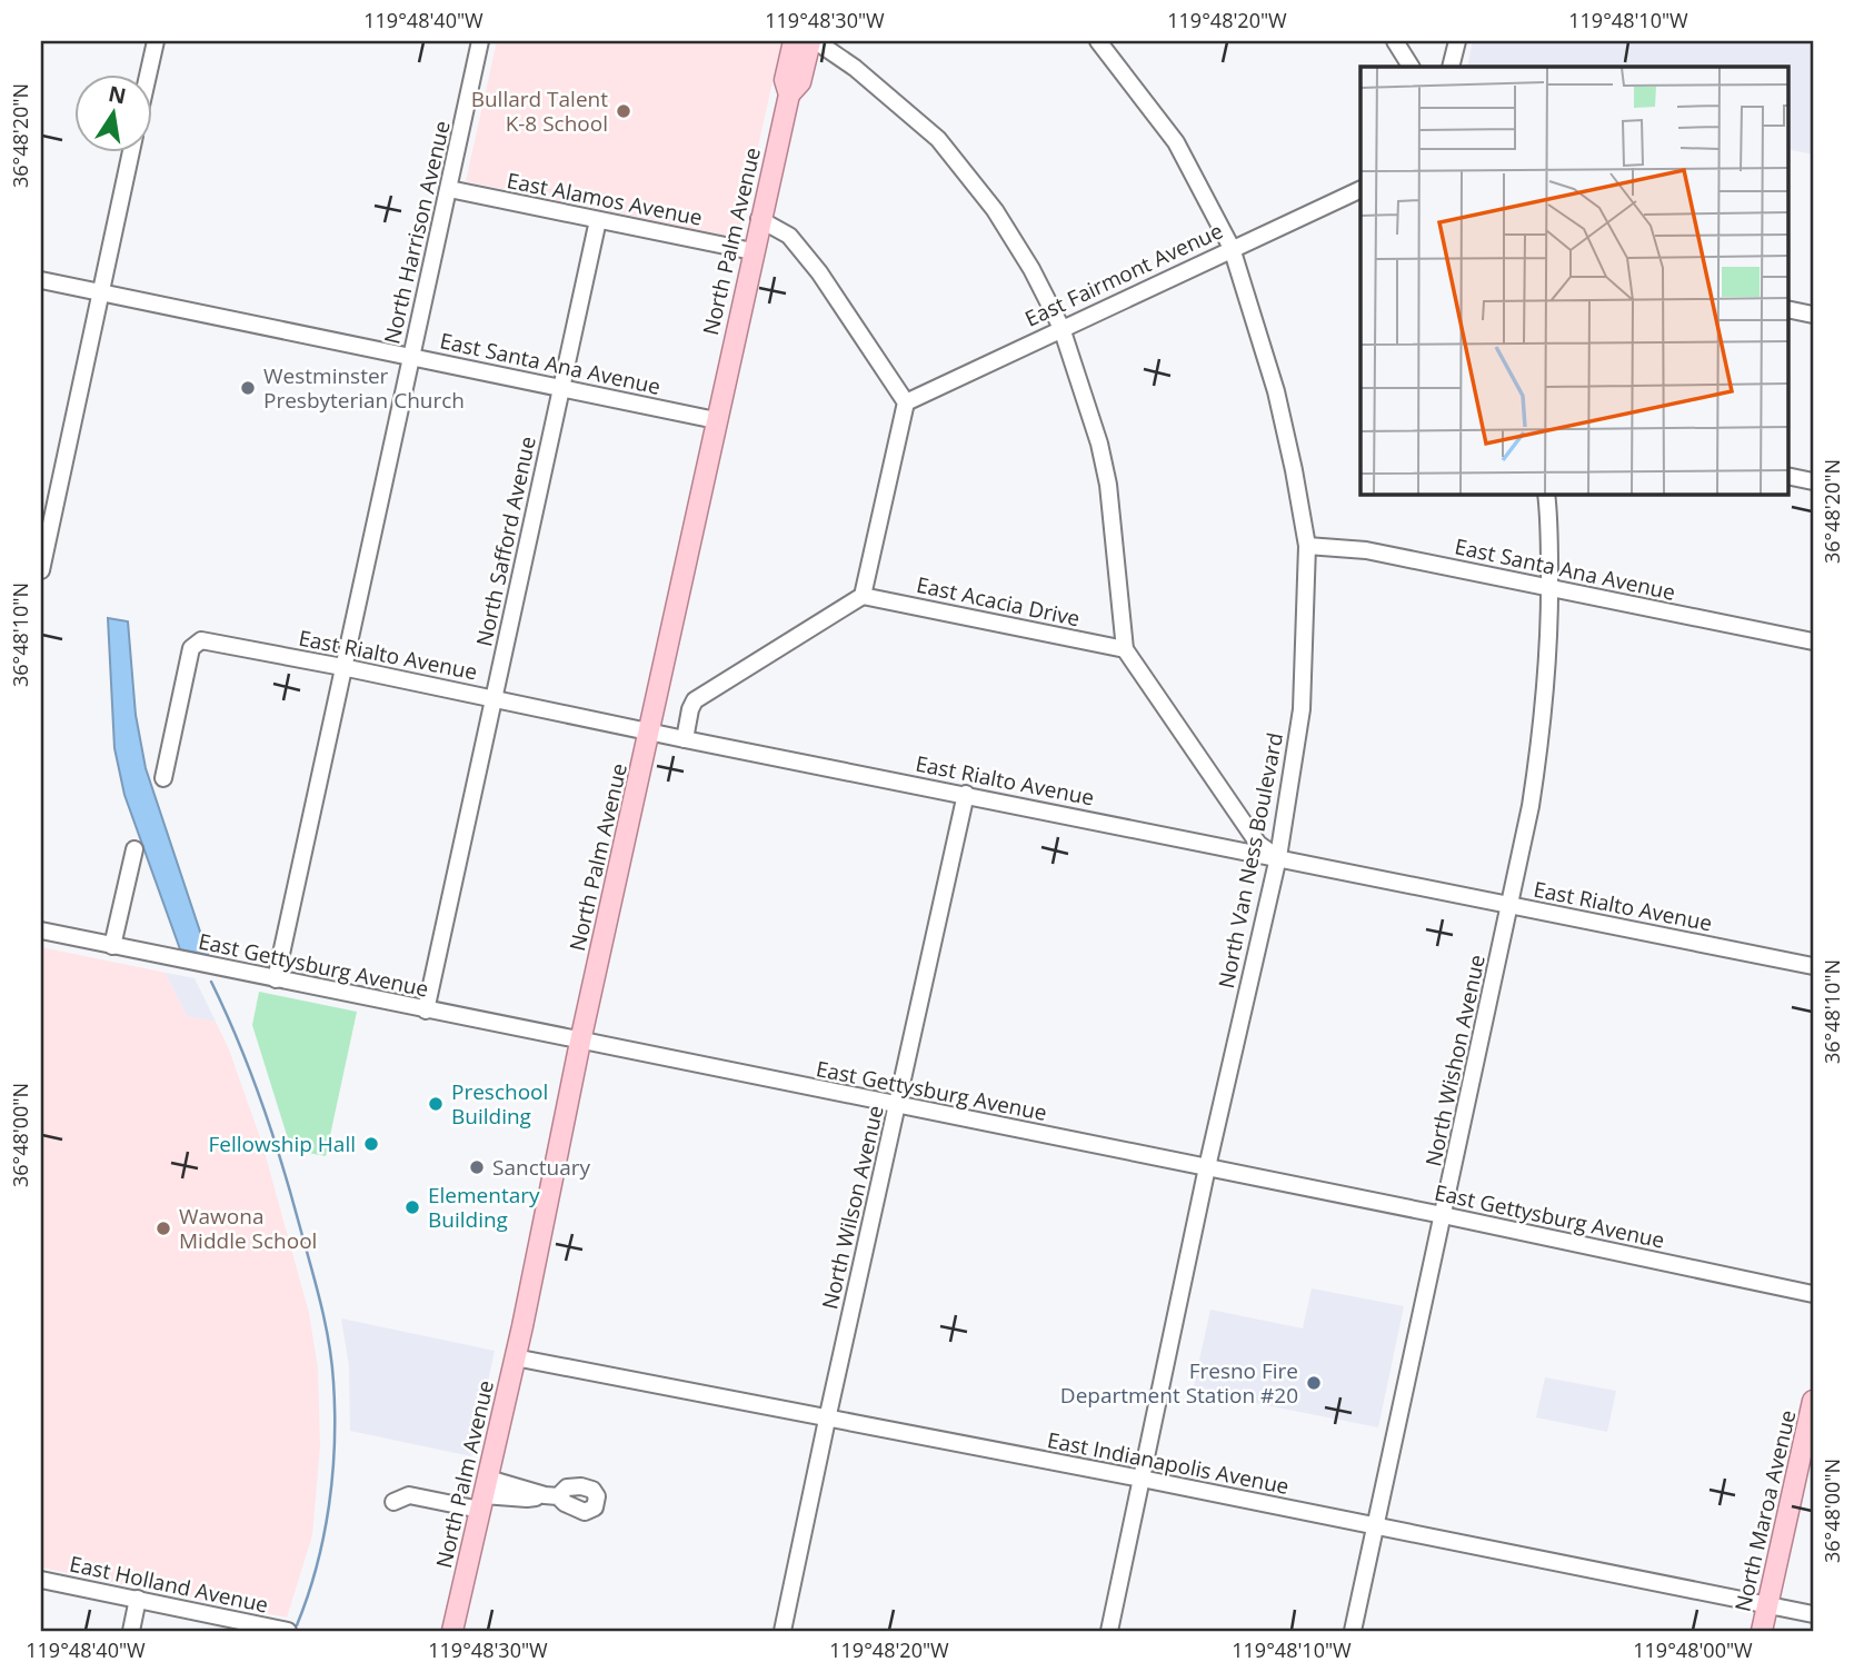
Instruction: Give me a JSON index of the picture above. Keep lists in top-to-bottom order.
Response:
{
  "streets": {
    "main road": ["North Palm Avenue", "North Maroa Avenue"],
    "street": [
      "East Alamos Avenue",
      "North Harrison Avenue",
      "East Fairmont Avenue",
      "East Santa Ana Avenue",
      "North Safford Avenue",
      "East Acacia Drive",
      "East Rialto Avenue",
      "North Van Ness Boulevard",
      "East Gettysburg Avenue",
      "North Wishon Avenue",
      "North Wilson Avenue",
      "East Indianapolis Avenue",
      "East Holland Avenue"
    ]
  },
  "crossings": [
    ["East Alamos Avenue", "North Harrison Avenue"],
    ["East Alamos Avenue", "North Palm Avenue"],
    ["East Alamos Avenue", "North Safford Avenue"],
    ["North Harrison Avenue", "East Santa Ana Avenue"],
    ["North Harrison Avenue", "East Rialto Avenue"],
    ["North Harrison Avenue", "East Gettysburg Avenue"],
    ["North Palm Avenue", "East Santa Ana Avenue"],
    ["North Palm Avenue", "East Rialto Avenue"],
    ["North Palm Avenue", "East Gettysburg Avenue"],
    ["North Palm Avenue", "East Indianapolis Avenue"],
    ["East Fairmont Avenue", "North Van Ness Boulevard"],
    ["East Santa Ana Avenue", "North Safford Avenue"],
    ["East Santa Ana Avenue", "North Van Ness Boulevard"],
    ["East Santa Ana Avenue", "North Wishon Avenue"],
    ["North Safford Avenue", "East Rialto Avenue"],
    ["North Safford Avenue", "East Gettysburg Avenue"],
    ["East Rialto Avenue", "North Van Ness Boulevard"],
    ["East Rialto Avenue", "North Wishon Avenue"],
    ["East Rialto Avenue", "North Wilson Avenue"],
    ["North Van Ness Boulevard", "East Gettysburg Avenue"],
    ["North Van Ness Boulevard", "East Indianapolis Avenue"],
    ["East Gettysburg Avenue", "North Wishon Avenue"],
    ["East Gettysburg Avenue", "North Wilson Avenue"],
    ["North Wishon Avenue", "East Indianapolis Avenue"],
    ["North Wilson Avenue", "East Indianapolis Avenue"],
    ["East Indianapolis Avenue", "North Maroa Avenue"]
  ],
  "places": [
    "Bullard Talent K-8 School",
    "Westminster Presbyterian Church",
    "Preschool Building",
    "Fellowship Hall",
    "Sanctuary",
    "Elementary Building",
    "Wawona Middle School",
    "Fresno Fire Department Station #20"
  ],
  "north": "top",
  "coordinates": [
    "119°48'40\"W",
    "119°48'30\"W",
    "119°48'20\"W",
    "119°48'10\"W",
    "36°48'20\"N",
    "36°48'10\"N",
    "36°48'00\"N",
    "119°48'00\"W"
  ]
}
